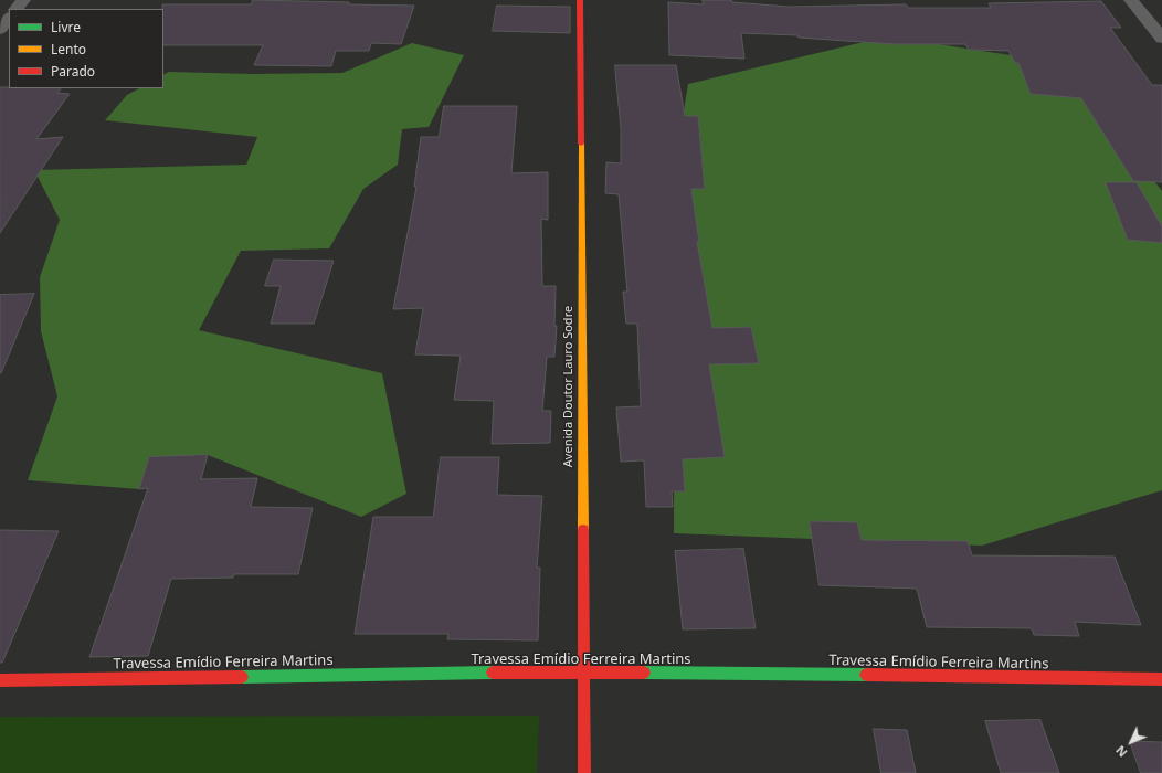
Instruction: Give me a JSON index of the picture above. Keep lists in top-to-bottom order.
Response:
{
  "streets": {
    "street": ["Avenida Doutor Lauro Sodre", "Travessa Emídio Ferreira Martins"]
  },
  "crossings": [
    ["Avenida Doutor Lauro Sodre", "Travessa Emídio Ferreira Martins"]
  ],
  "legend": ["Livre", "Lento", "Parado"],
  "north": "bottom left"
}
